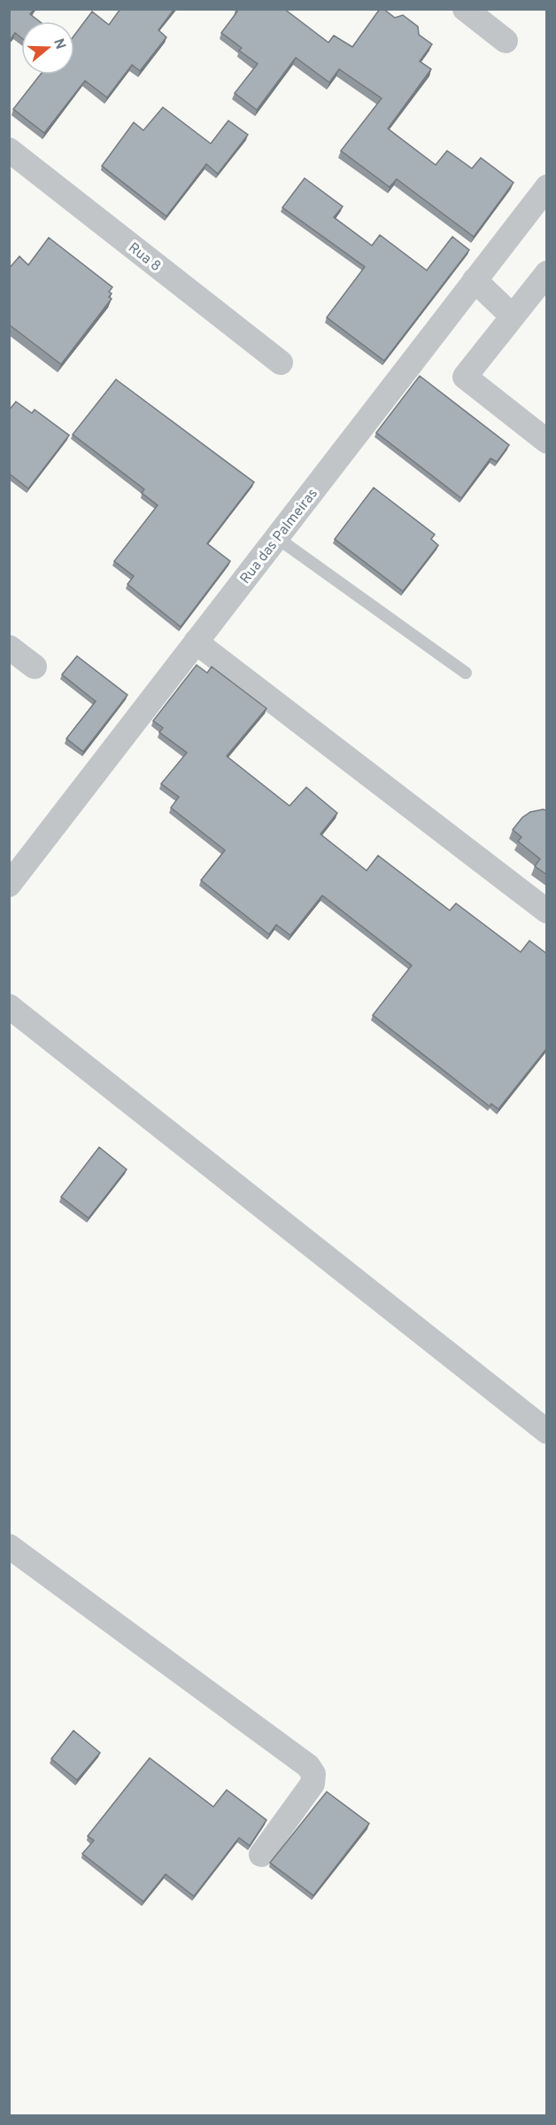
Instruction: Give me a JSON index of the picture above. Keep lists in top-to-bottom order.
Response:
{
  "streets": {
    "street": ["Rua 8", "Rua das Palmeiras"]
  },
  "north": "right"
}
